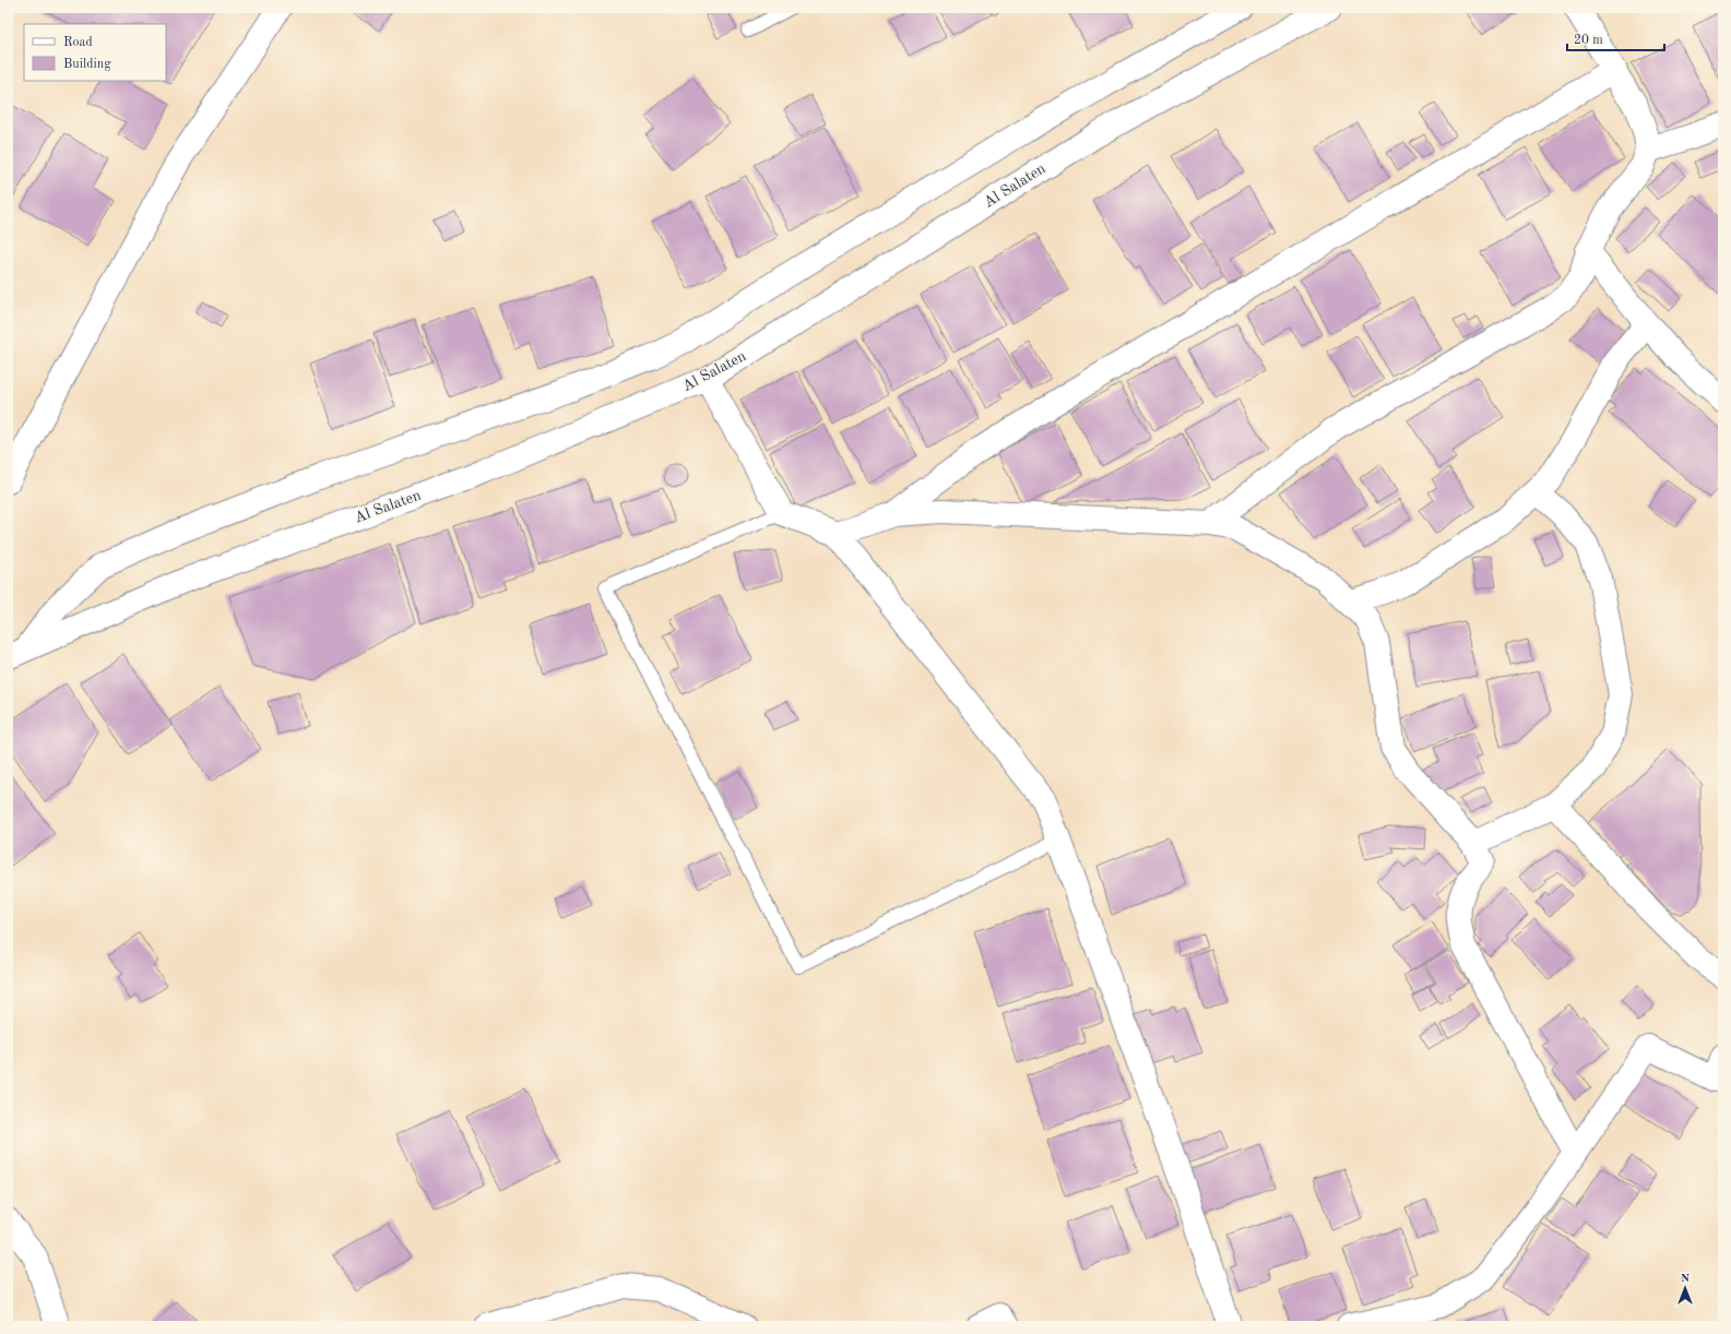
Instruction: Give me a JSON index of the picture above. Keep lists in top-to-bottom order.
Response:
{
  "streets": {
    "street": ["Al Salaten"]
  },
  "legend": ["Road", "Building"],
  "scale_bar": "20 m",
  "north": "top"
}
